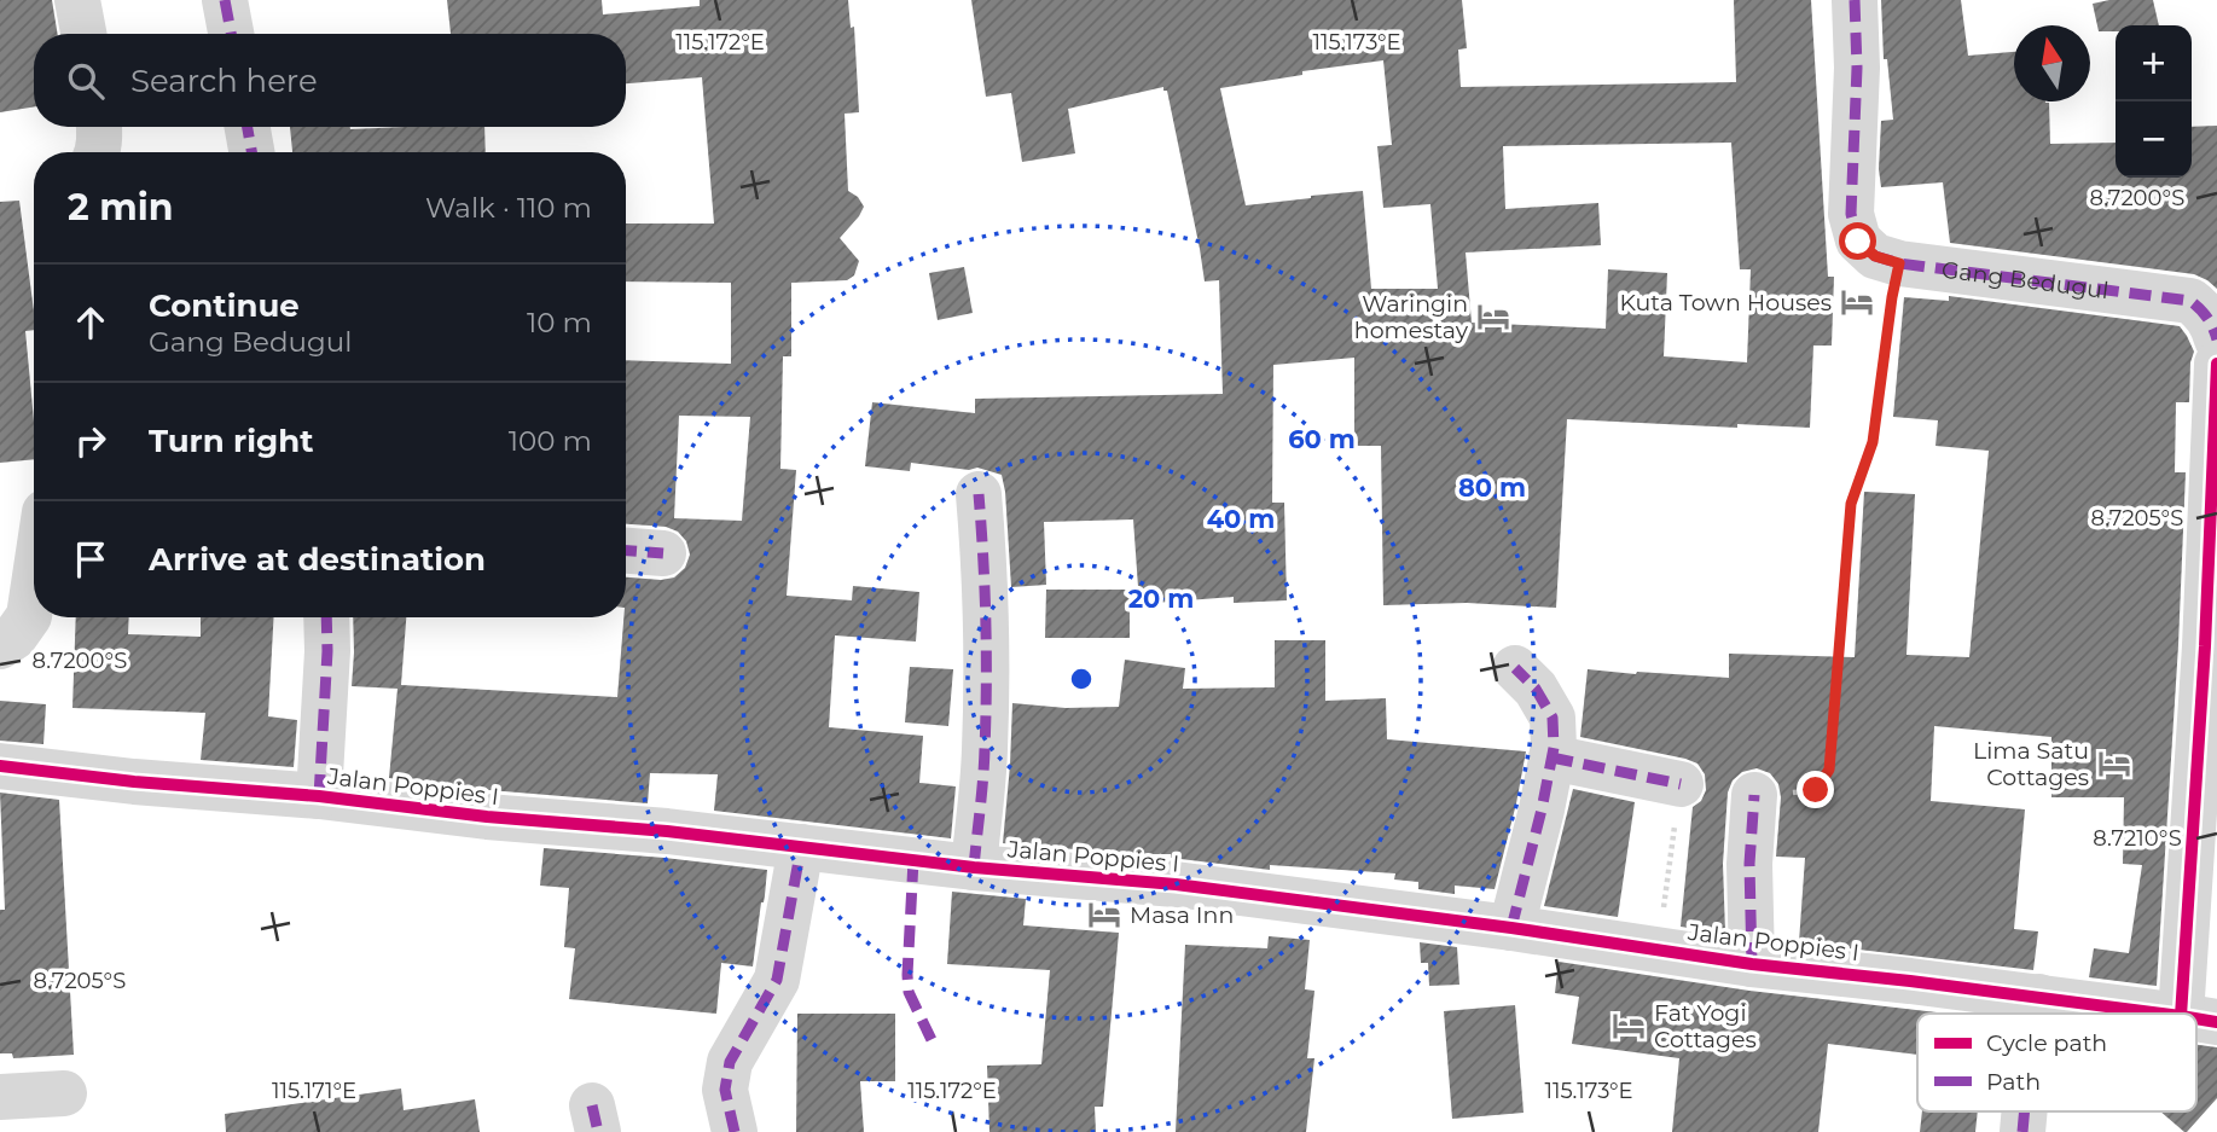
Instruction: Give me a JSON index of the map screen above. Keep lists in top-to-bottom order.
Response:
{
  "streets": {
    "street": ["Gang Bedugul", "Jalan Poppies I"]
  },
  "places": {
    "hotel": [
      "Kuta Town Houses",
      "Waringin homestay",
      "Lima Satu Cottages",
      "Masa Inn",
      "Fat Yogi Cottages"
    ]
  },
  "legend": ["Cycle path", "Path"],
  "north": "top",
  "page": {
    "map_buttons": ["+", "−"],
    "search": "Search here",
    "heading": ["2 min", "Walk · 110 m"],
    "list": [
      ["Continue", "Gang Bedugul", "10 m"],
      ["Turn right", "100 m"],
      "Arrive at destination"
    ]
  },
  "coordinates": [
    "115.172°E",
    "115.173°E",
    "8.7200°S",
    "8.7205°S",
    "8.7210°S",
    "115.171°E"
  ],
  "rings": [
    "60 m",
    "80 m",
    "40 m",
    "20 m"
  ]
}
